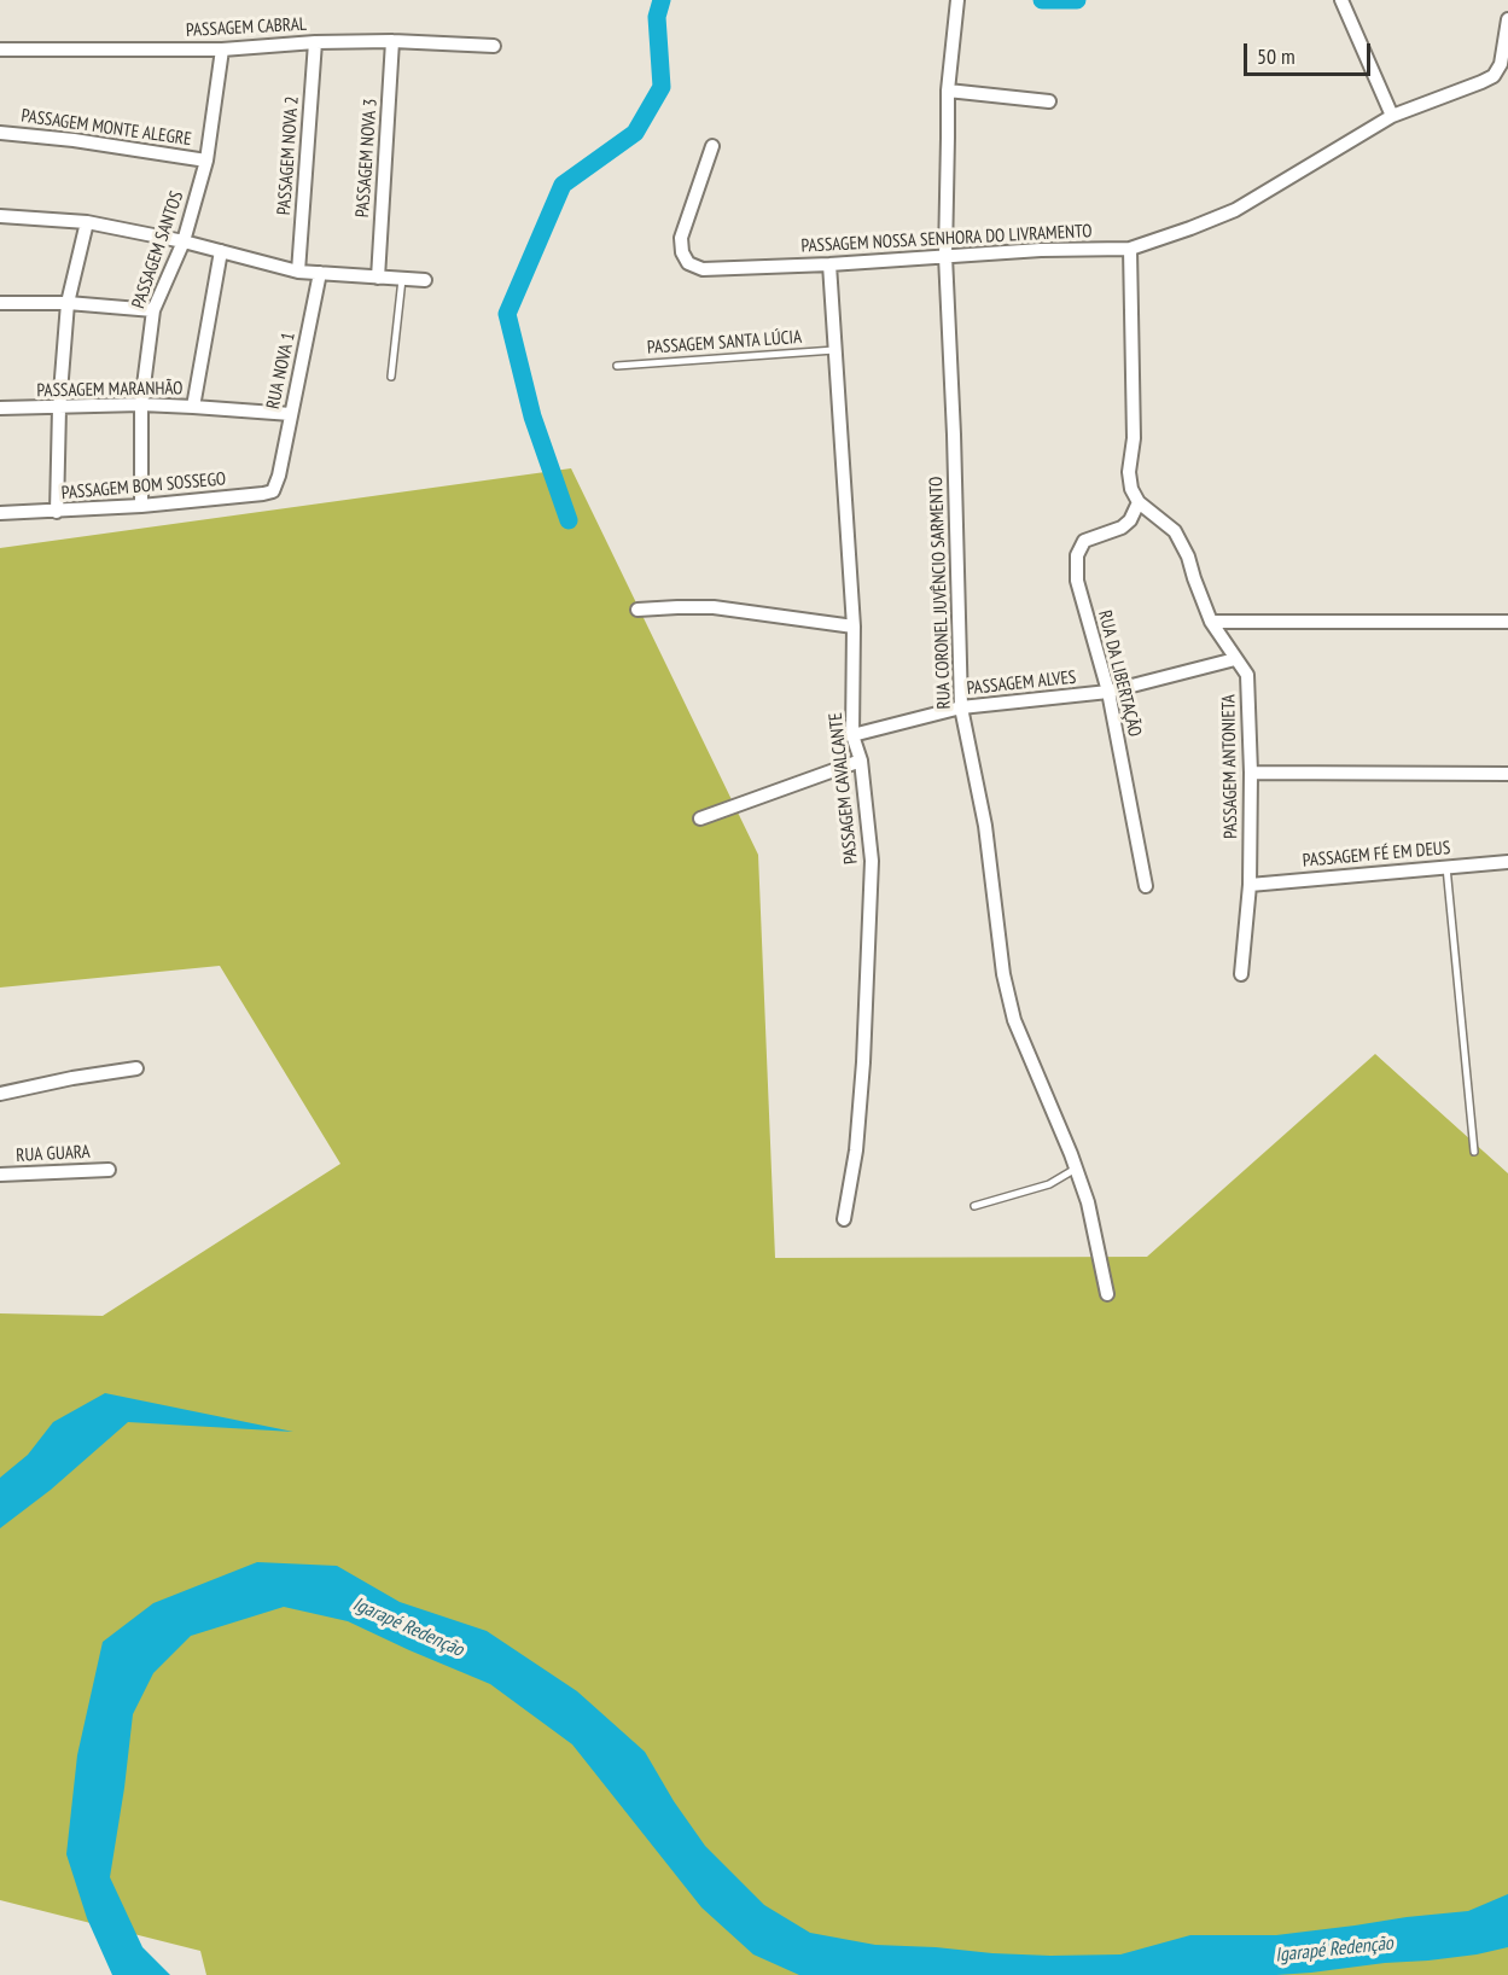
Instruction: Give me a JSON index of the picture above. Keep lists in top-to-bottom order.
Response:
{
  "streets": {
    "street": [
      "PASSAGEM CABRAL",
      "PASSAGEM MONTE ALEGRE",
      "PASSAGEM NOVA 2",
      "PASSAGEM NOVA 3",
      "PASSAGEM NOSSA SENHORA DO LIVRAMENTO",
      "PASSAGEM SANTOS",
      "RUA NOVA 1",
      "PASSAGEM MARANHÃO",
      "PASSAGEM BOM SOSSEGO",
      "RUA CORONEL JUVÊNCIO SARMENTO",
      "RUA DA LIBERTAÇÃO",
      "PASSAGEM ALVES",
      "PASSAGEM ANTONIETA",
      "PASSAGEM CAVALCANTE",
      "PASSAGEM FÉ EM DEUS",
      "RUA GUARA"
    ],
    "lane": ["PASSAGEM SANTA LÚCIA"]
  },
  "crossings": [
    ["PASSAGEM CABRAL", "PASSAGEM NOVA 2"],
    ["PASSAGEM CABRAL", "PASSAGEM NOVA 3"],
    ["PASSAGEM CABRAL", "PASSAGEM SANTOS"],
    ["PASSAGEM MONTE ALEGRE", "PASSAGEM SANTOS"],
    ["PASSAGEM NOSSA SENHORA DO LIVRAMENTO", "RUA CORONEL JUVÊNCIO SARMENTO"],
    ["PASSAGEM NOSSA SENHORA DO LIVRAMENTO", "PASSAGEM CAVALCANTE"],
    ["PASSAGEM SANTOS", "PASSAGEM MARANHÃO"],
    ["PASSAGEM SANTOS", "PASSAGEM BOM SOSSEGO"],
    ["PASSAGEM SANTA LÚCIA", "PASSAGEM CAVALCANTE"],
    ["RUA NOVA 1", "PASSAGEM BOM SOSSEGO"],
    ["RUA CORONEL JUVÊNCIO SARMENTO", "PASSAGEM ALVES"],
    ["RUA DA LIBERTAÇÃO", "PASSAGEM ALVES"],
    ["RUA DA LIBERTAÇÃO", "PASSAGEM ANTONIETA"],
    ["PASSAGEM ALVES", "PASSAGEM ANTONIETA"],
    ["PASSAGEM ALVES", "PASSAGEM CAVALCANTE"],
    ["PASSAGEM ANTONIETA", "PASSAGEM FÉ EM DEUS"]
  ],
  "water": ["Igarapé Redenção"],
  "scale_bar": "50 m"
}
